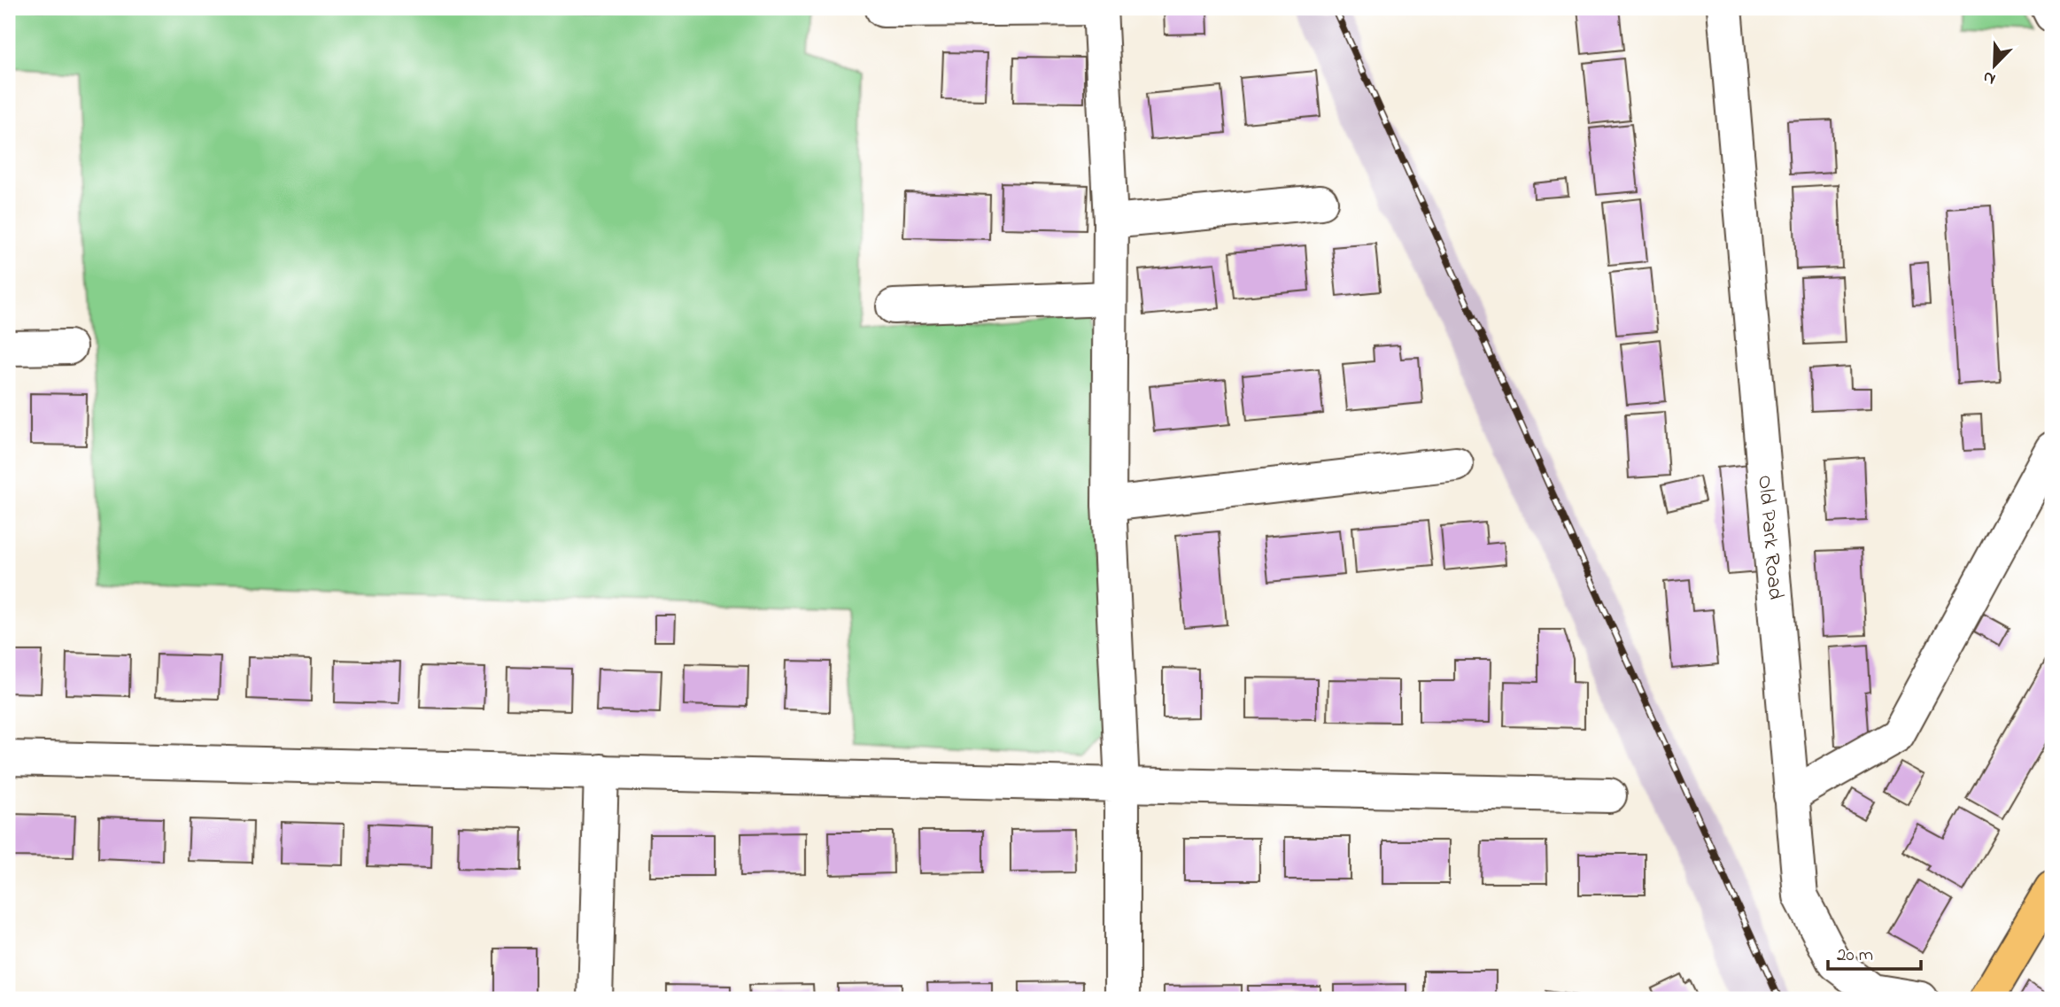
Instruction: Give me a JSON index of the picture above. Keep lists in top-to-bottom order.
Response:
{
  "streets": {
    "street": ["Old Park Road"]
  },
  "scale_bar": "20 m",
  "north": "bottom left"
}
